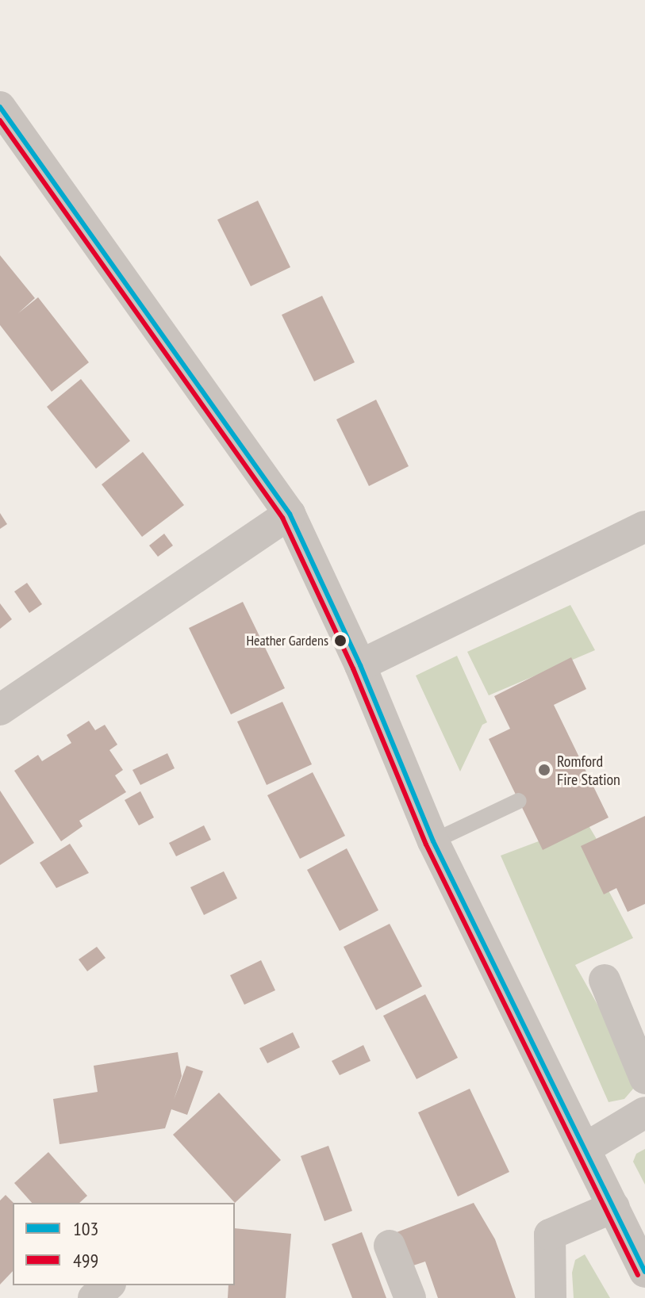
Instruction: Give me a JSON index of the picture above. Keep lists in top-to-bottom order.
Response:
{
  "places": ["Heather Gardens", "Romford Fire Station"],
  "lines": ["transit line 103", "transit line 499"],
  "legend": ["103", "499"]
}
